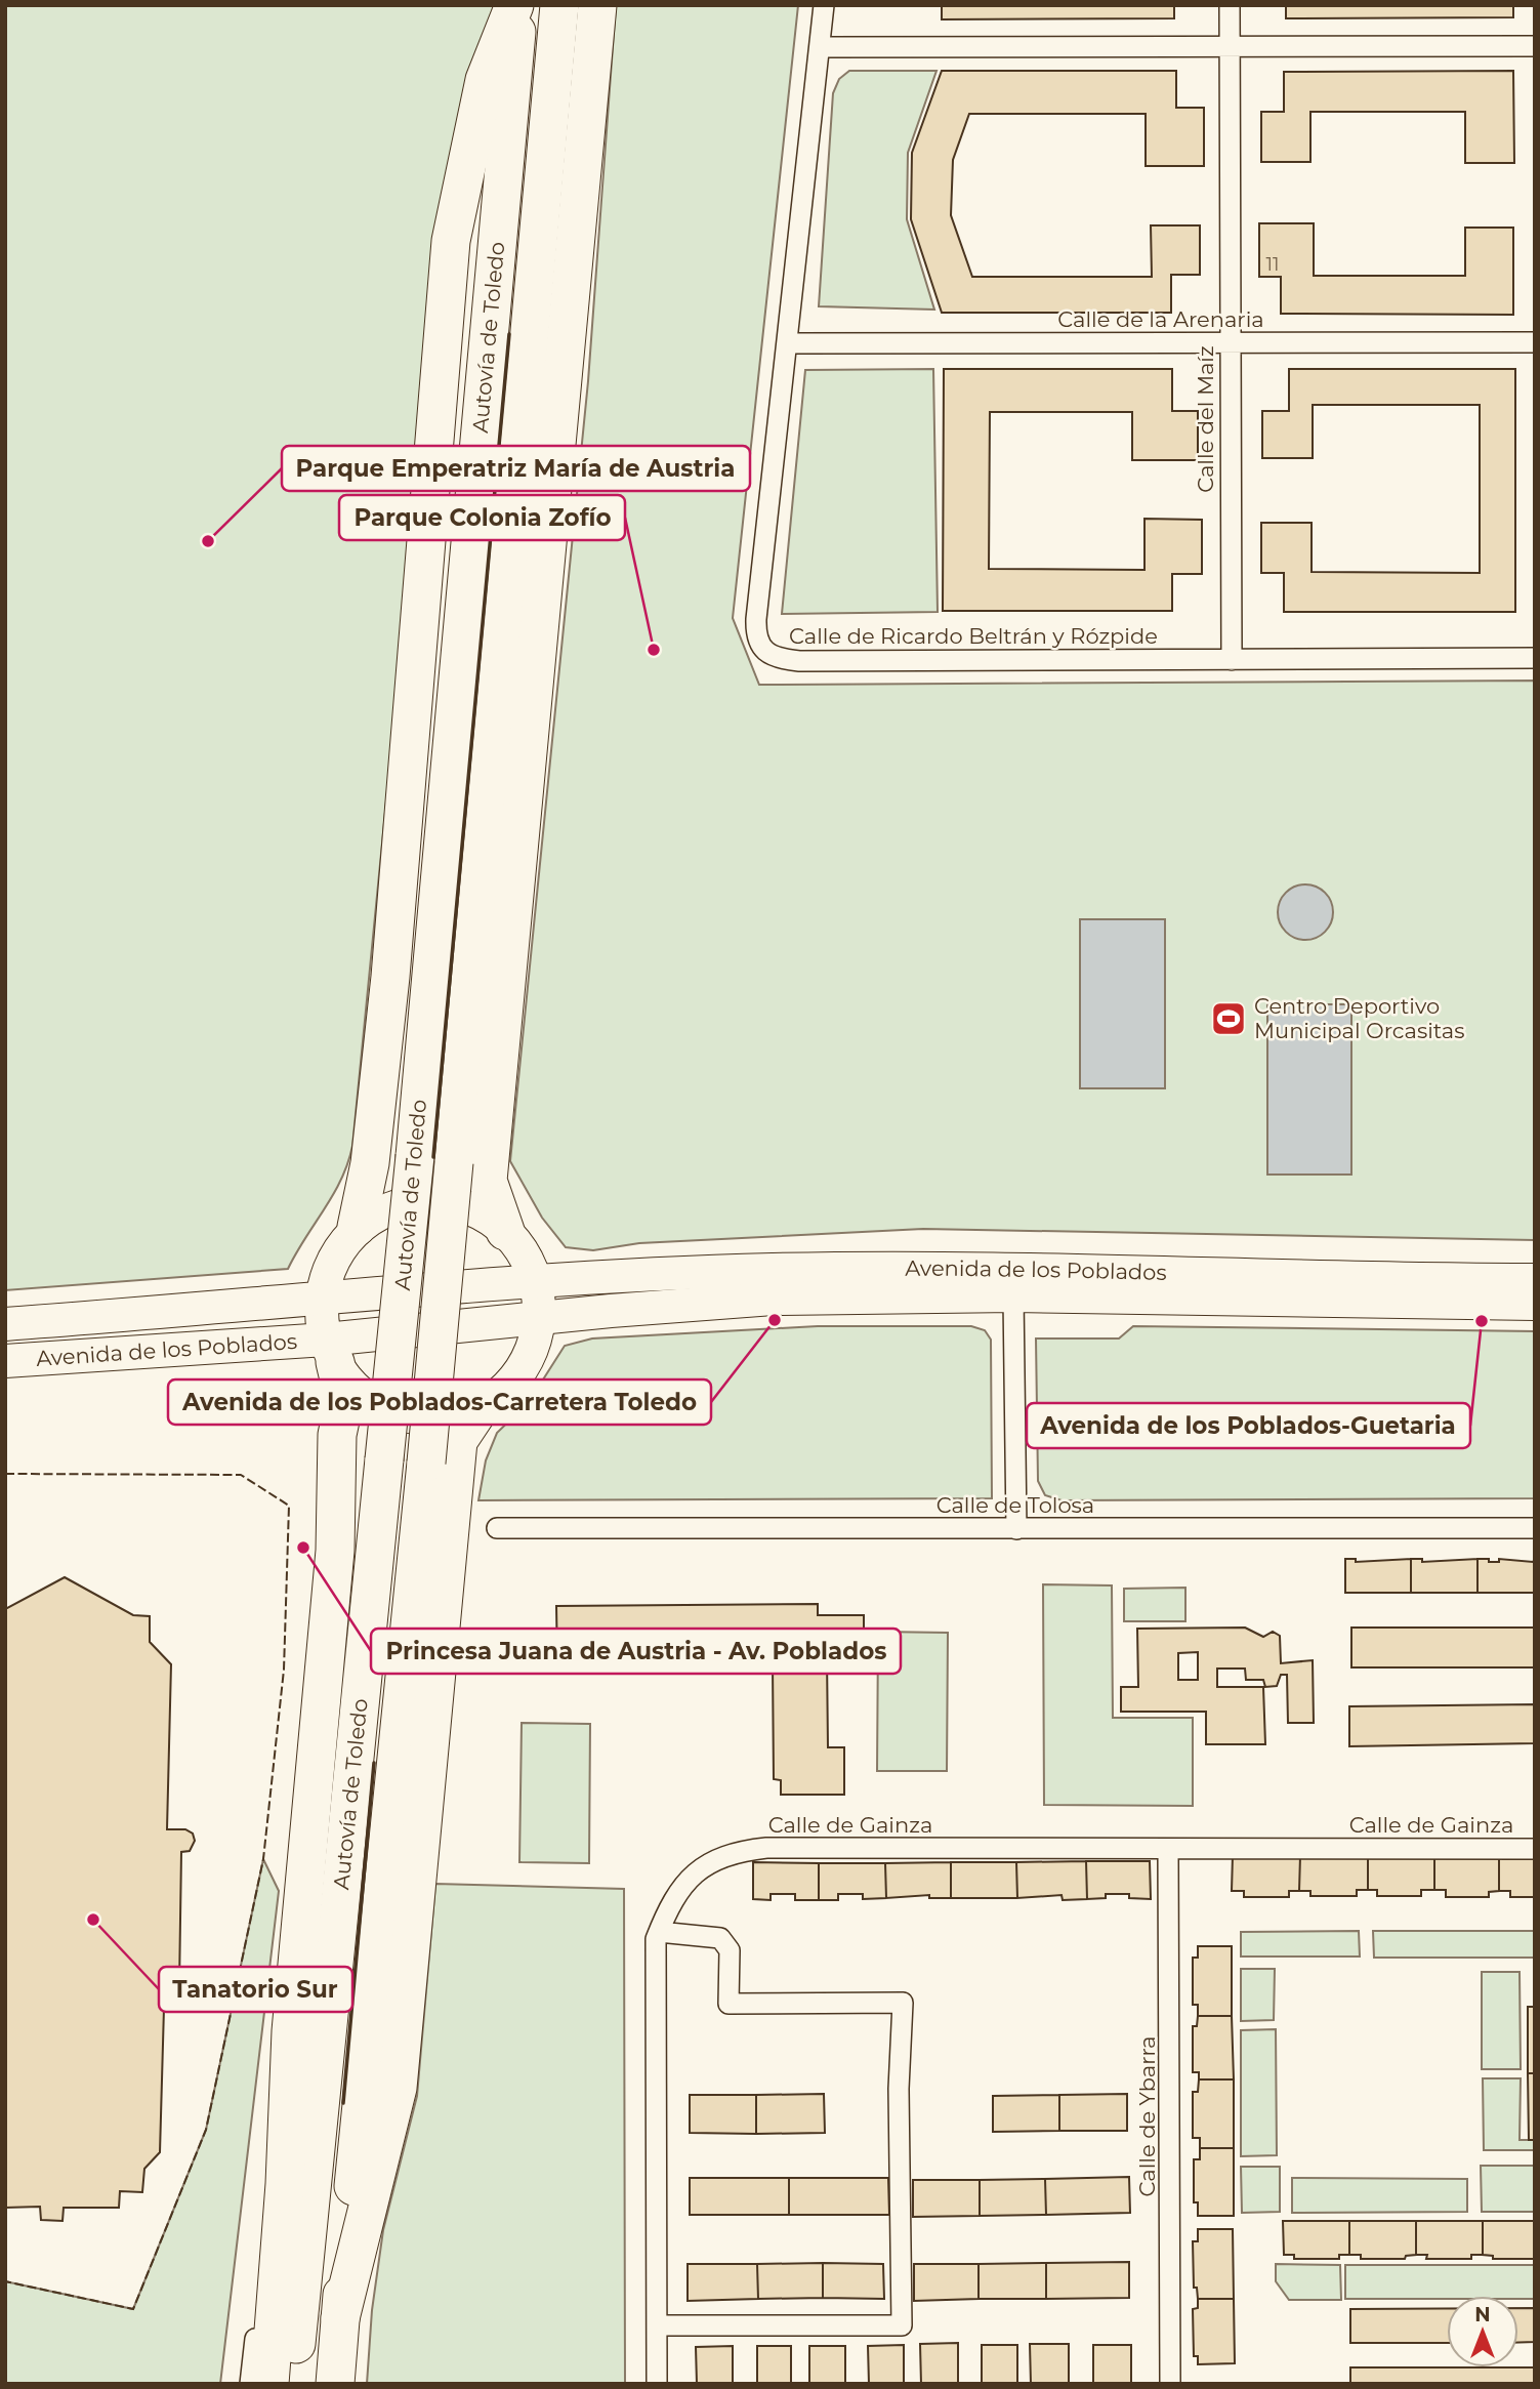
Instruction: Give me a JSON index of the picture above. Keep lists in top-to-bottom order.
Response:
{
  "streets": {
    "highway": ["Autovía de Toledo"],
    "main road": ["Avenida de los Poblados"],
    "street": [
      "Calle de la Arenaria",
      "Calle del Maíz",
      "Calle de Ricardo Beltrán y Rózpide",
      "Calle de Tolosa",
      "Calle de Gainza",
      "Calle de Ybarra"
    ]
  },
  "crossings": [
    ["Calle de la Arenaria", "Calle del Maíz"],
    ["Calle de la Arenaria", "Calle de Ricardo Beltrán y Rózpide"],
    ["Calle del Maíz", "Calle de Ricardo Beltrán y Rózpide"],
    ["Calle de Gainza", "Calle de Ybarra"]
  ],
  "places": {
    "other": [
      "Parque Emperatriz María de Austria",
      "Parque Colonia Zofío",
      "Avenida de los Poblados-Carretera Toledo",
      "Avenida de los Poblados-Guetaria",
      "Princesa Juana de Austria - Av. Poblados",
      "Tanatorio Sur"
    ],
    "sports": ["Centro Deportivo Municipal Orcasitas"]
  },
  "house_numbers": ["11"],
  "north": "top"
}
